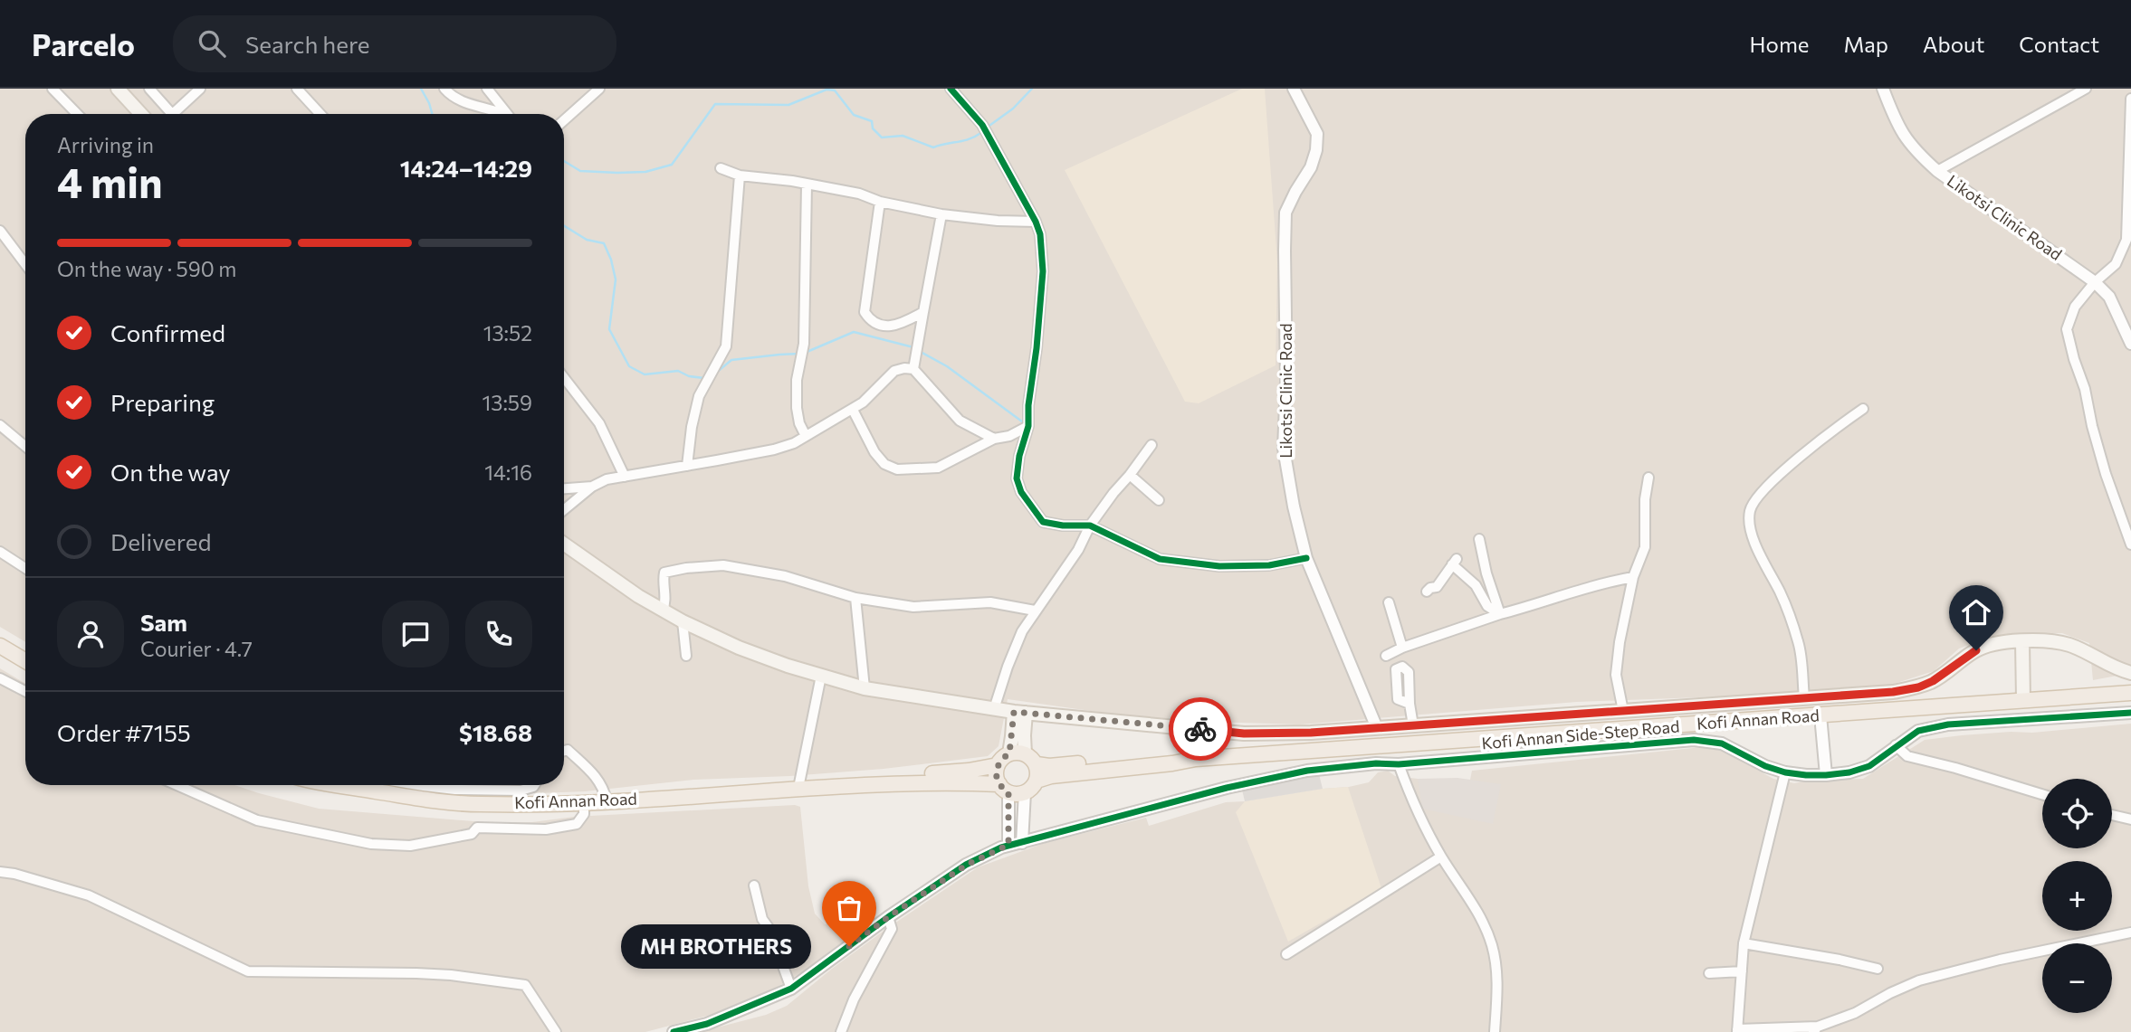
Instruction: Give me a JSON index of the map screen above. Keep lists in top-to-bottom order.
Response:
{
  "streets": {
    "main road": ["Kofi Annan Road"],
    "street": ["Likotsi Clinic Road", "Kofi Annan Side-Step Road"]
  },
  "places": ["MH BROTHERS"],
  "page": {
    "header": "Parcelo",
    "search": "Search here",
    "nav": [
      "Home",
      "Map",
      "About",
      "Contact"
    ],
    "heading": ["4 min", "Arriving in", "14:24–14:29"],
    "panel": [
      "Sam",
      "Courier · 4.7",
      "Order #7155",
      "$18.68"
    ],
    "bar": "On the way · 590 m",
    "list": [
      ["Confirmed", "13:52"],
      ["Preparing", "13:59"],
      ["On the way", "14:16"],
      "Delivered"
    ],
    "map_buttons": ["+", "−"],
    "bubble": "MH BROTHERS"
  }
}
